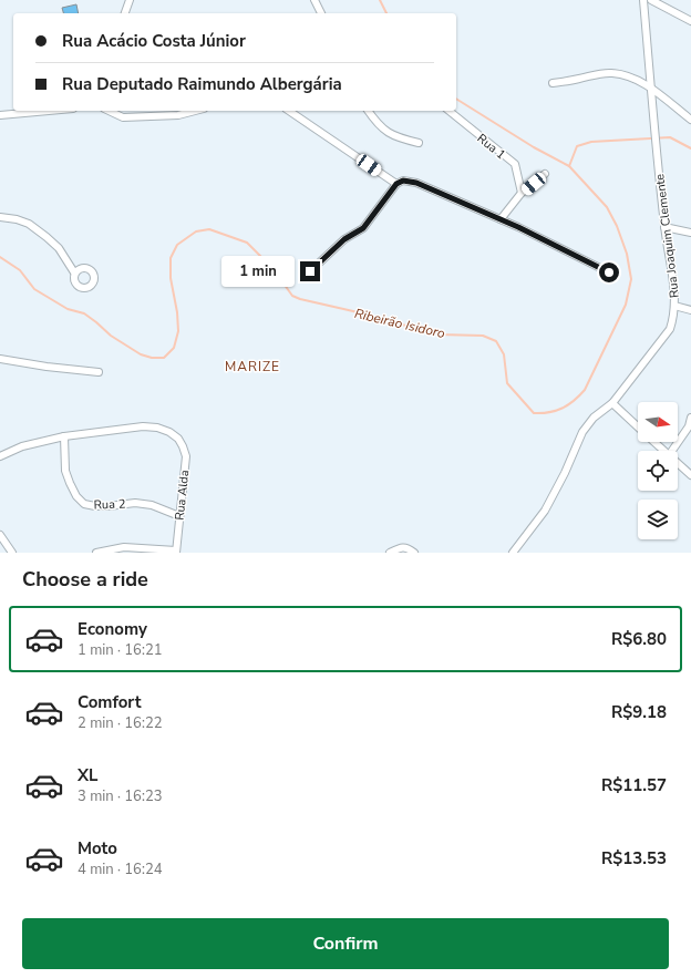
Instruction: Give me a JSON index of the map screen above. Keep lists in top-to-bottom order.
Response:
{
  "streets": {
    "street": [
      "Rua 1",
      "Rua Joaquim Clemente",
      "Rua Alda",
      "Rua 2"
    ]
  },
  "crossings": [
    ["Rua Alda", "Rua 2"]
  ],
  "districts": ["MARIZE"],
  "water": ["Ribeirão Isidoro"],
  "north": "right",
  "page": {
    "banner": ["Rua Acácio Costa Júnior", "Rua Deputado Raimundo Albergária"],
    "bubble": "1 min",
    "heading": "Choose a ride",
    "list": [
      {
        "name": "Economy",
        "note": "1 min · 16:21",
        "value": "R$6.80"
      },
      {
        "name": "Comfort",
        "note": "2 min · 16:22",
        "value": "R$9.18"
      },
      {
        "name": "XL",
        "note": "3 min · 16:23",
        "value": "R$11.57"
      },
      {
        "name": "Moto",
        "note": "4 min · 16:24",
        "value": "R$13.53"
      }
    ],
    "buttons": "Confirm"
  }
}
